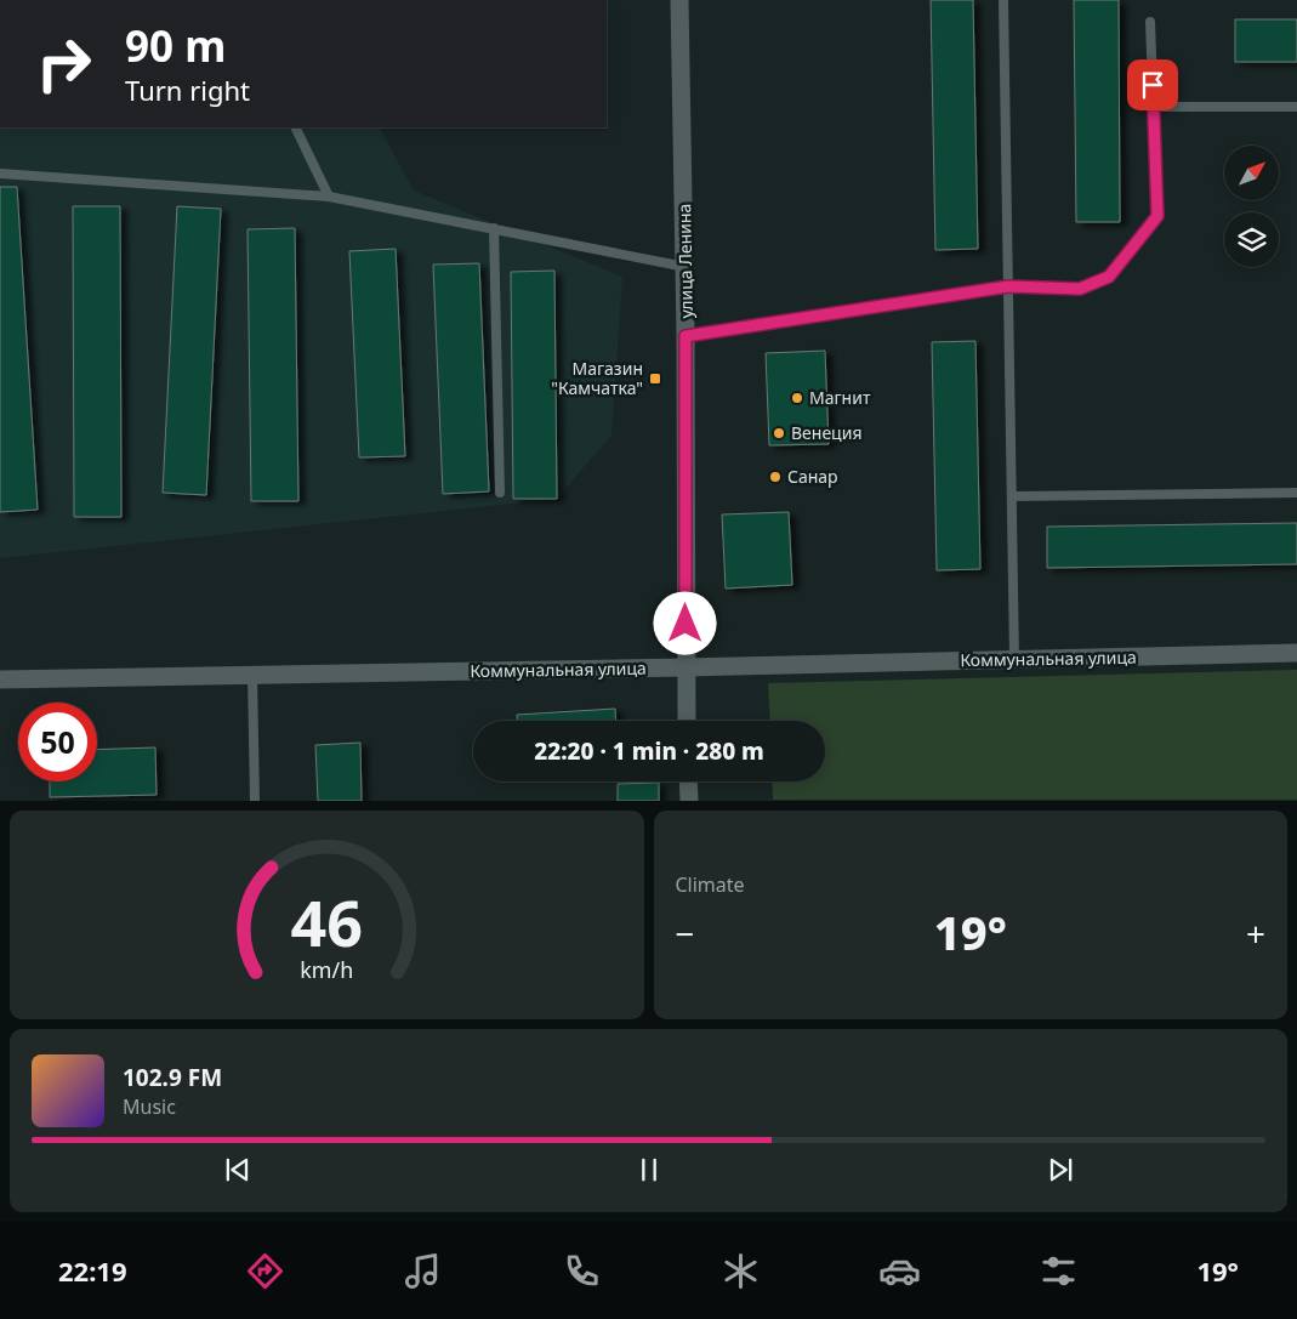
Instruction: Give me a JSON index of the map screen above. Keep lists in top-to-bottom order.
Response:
{
  "streets": {
    "street": ["улица Ленина", "Коммунальная улица"]
  },
  "crossings": [
    ["улица Ленина", "Коммунальная улица"]
  ],
  "places": {
    "transit": ["Магазин \"Камчатка\""],
    "other": ["Магнит", "Венеция", "Санар"]
  },
  "north": "top right",
  "page": {
    "turn": ["90 m", "Turn right"],
    "limit": "50",
    "trip": "22:20 · 1 min · 280 m",
    "tile": "Climate",
    "heat": ["−", "19°", "+"],
    "song": ["102.9 FM", "Music"],
    "tabs": ["22:19", "19°"],
    "gauge": ["46", "km/h"]
  }
}
